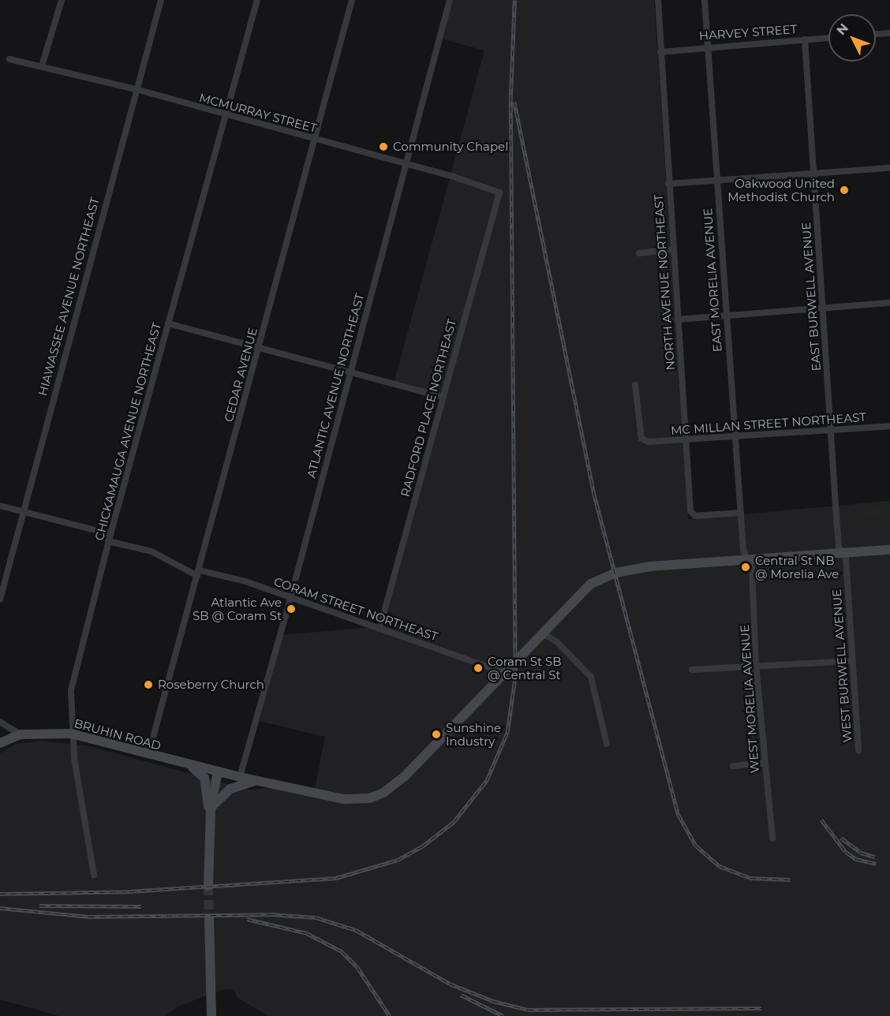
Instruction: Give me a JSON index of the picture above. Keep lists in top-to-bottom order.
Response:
{
  "streets": {
    "main road": ["BRUHIN ROAD"],
    "street": [
      "HARVEY STREET",
      "MCMURRAY STREET",
      "EAST MORELIA AVENUE",
      "NORTH AVENUE NORTHEAST",
      "HIAWASSEE AVENUE NORTHEAST",
      "EAST BURWELL AVENUE",
      "CEDAR AVENUE",
      "ATLANTIC AVENUE NORTHEAST",
      "RADFORD PLACE NORTHEAST",
      "MC MILLAN STREET NORTHEAST",
      "CHICKAMAUGA AVENUE NORTHEAST",
      "CORAM STREET NORTHEAST",
      "WEST BURWELL AVENUE",
      "WEST MORELIA AVENUE"
    ]
  },
  "crossings": [
    ["HARVEY STREET", "EAST MORELIA AVENUE"],
    ["HARVEY STREET", "NORTH AVENUE NORTHEAST"],
    ["HARVEY STREET", "EAST BURWELL AVENUE"],
    ["MCMURRAY STREET", "HIAWASSEE AVENUE NORTHEAST"],
    ["MCMURRAY STREET", "CEDAR AVENUE"],
    ["MCMURRAY STREET", "ATLANTIC AVENUE NORTHEAST"],
    ["MCMURRAY STREET", "RADFORD PLACE NORTHEAST"],
    ["MCMURRAY STREET", "CHICKAMAUGA AVENUE NORTHEAST"],
    ["EAST MORELIA AVENUE", "NORTH AVENUE NORTHEAST"],
    ["EAST MORELIA AVENUE", "MC MILLAN STREET NORTHEAST"],
    ["EAST MORELIA AVENUE", "WEST MORELIA AVENUE"],
    ["EAST MORELIA AVENUE", "BRUHIN ROAD"],
    ["NORTH AVENUE NORTHEAST", "MC MILLAN STREET NORTHEAST"],
    ["HIAWASSEE AVENUE NORTHEAST", "CORAM STREET NORTHEAST"],
    ["EAST BURWELL AVENUE", "MC MILLAN STREET NORTHEAST"],
    ["EAST BURWELL AVENUE", "WEST BURWELL AVENUE"],
    ["EAST BURWELL AVENUE", "BRUHIN ROAD"],
    ["CEDAR AVENUE", "CORAM STREET NORTHEAST"],
    ["CEDAR AVENUE", "BRUHIN ROAD"],
    ["ATLANTIC AVENUE NORTHEAST", "CORAM STREET NORTHEAST"],
    ["ATLANTIC AVENUE NORTHEAST", "BRUHIN ROAD"],
    ["RADFORD PLACE NORTHEAST", "CORAM STREET NORTHEAST"],
    ["CHICKAMAUGA AVENUE NORTHEAST", "CORAM STREET NORTHEAST"],
    ["CHICKAMAUGA AVENUE NORTHEAST", "BRUHIN ROAD"],
    ["CORAM STREET NORTHEAST", "BRUHIN ROAD"],
    ["WEST BURWELL AVENUE", "BRUHIN ROAD"],
    ["WEST MORELIA AVENUE", "BRUHIN ROAD"]
  ],
  "places": [
    "Community Chapel",
    "Oakwood United Methodist Church",
    "Central St NB @ Morelia Ave",
    "Atlantic Ave SB @ Coram St",
    "Coram St SB @ Central St",
    "Roseberry Church",
    "Sunshine Industry"
  ],
  "north": "top left"
}
